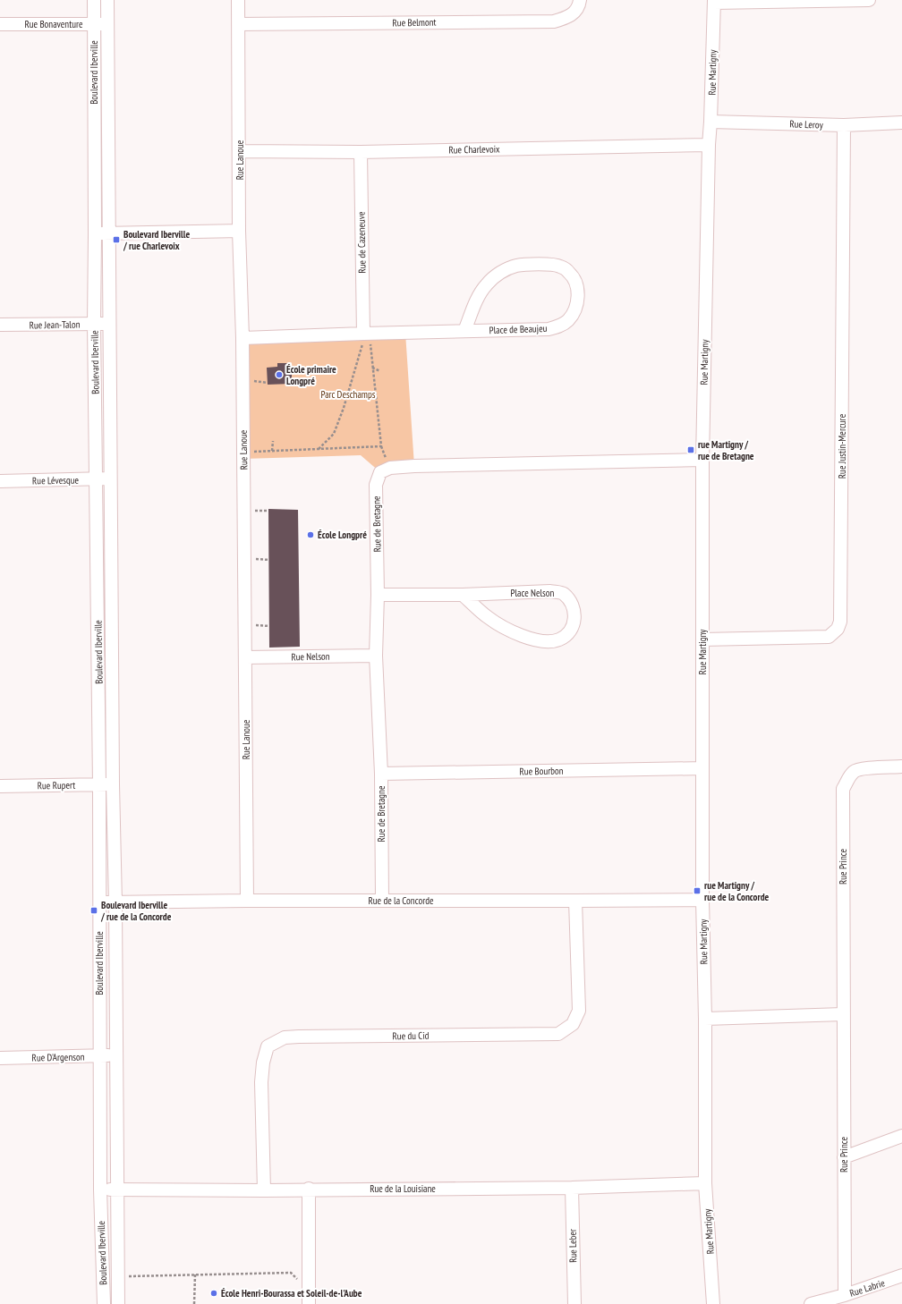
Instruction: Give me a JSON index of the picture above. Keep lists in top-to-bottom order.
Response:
{
  "streets": {
    "street": [
      "Rue Belmont",
      "Rue Bonaventure",
      "Boulevard Iberville",
      "Rue Martigny",
      "Rue Leroy",
      "Rue Charlevoix",
      "Rue Lanoue",
      "Rue de Cazeneuve",
      "Rue Jean-Talon",
      "Place de Beaujeu",
      "Rue Justin-Mercure",
      "Rue Lévesque",
      "Rue de Bretagne",
      "Place Nelson",
      "Rue Nelson",
      "Rue Bourbon",
      "Rue Rupert",
      "Rue Prince",
      "Rue de la Concorde",
      "Rue du Cid",
      "Rue D'Argenson",
      "Rue de la Louisiane",
      "Rue Leber",
      "Rue Labrie"
    ]
  },
  "crossings": [
    ["Rue Belmont", "Rue Lanoue"],
    ["Rue Bonaventure", "Boulevard Iberville"],
    ["Boulevard Iberville", "Rue Jean-Talon"],
    ["Boulevard Iberville", "Rue Lévesque"],
    ["Boulevard Iberville", "Rue Rupert"],
    ["Boulevard Iberville", "Rue de la Concorde"],
    ["Boulevard Iberville", "Rue D'Argenson"],
    ["Boulevard Iberville", "Rue de la Louisiane"],
    ["Rue Martigny", "Rue Leroy"],
    ["Rue Martigny", "Rue Charlevoix"],
    ["Rue Martigny", "Rue Justin-Mercure"],
    ["Rue Martigny", "Rue de Bretagne"],
    ["Rue Martigny", "Rue Bourbon"],
    ["Rue Martigny", "Rue de la Concorde"],
    ["Rue Martigny", "Rue de la Louisiane"],
    ["Rue Leroy", "Rue Justin-Mercure"],
    ["Rue Charlevoix", "Rue Lanoue"],
    ["Rue Charlevoix", "Rue de Cazeneuve"],
    ["Rue Lanoue", "Place de Beaujeu"],
    ["Rue Lanoue", "Rue Nelson"],
    ["Rue Lanoue", "Rue de la Concorde"],
    ["Rue de Cazeneuve", "Place de Beaujeu"],
    ["Rue de Bretagne", "Place Nelson"],
    ["Rue de Bretagne", "Rue Nelson"],
    ["Rue de Bretagne", "Rue Bourbon"],
    ["Rue de Bretagne", "Rue de la Concorde"],
    ["Rue Prince", "Rue Labrie"],
    ["Rue de la Concorde", "Rue du Cid"],
    ["Rue du Cid", "Rue de la Louisiane"],
    ["Rue de la Louisiane", "Rue Leber"]
  ],
  "parks": ["Parc Deschamps"],
  "places": {
    "transit": [
      "Boulevard Iberville / rue Charlevoix",
      "rue Martigny / rue de Bretagne",
      "rue Martigny / rue de la Concorde",
      "Boulevard Iberville / rue de la Concorde"
    ],
    "other": ["École primaire Longpré", "École Longpré", "École Henri-Bourassa et Soleil-de-l'Aube"]
  }
}
